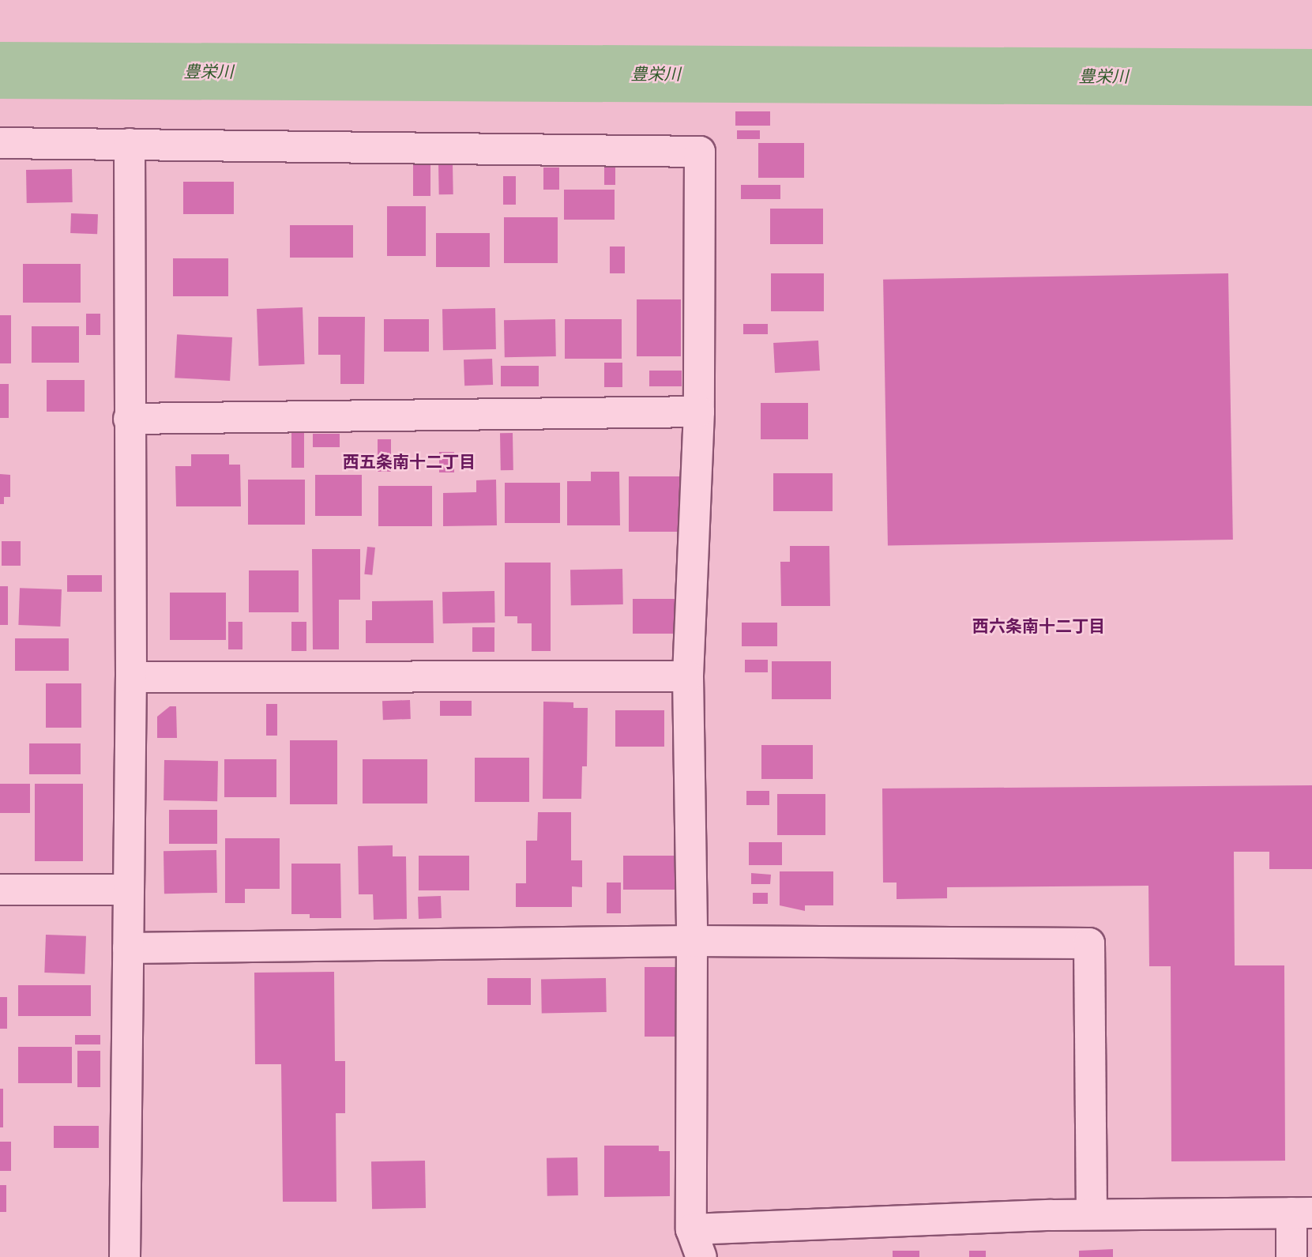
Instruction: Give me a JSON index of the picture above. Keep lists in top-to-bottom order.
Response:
{
  "districts": ["西五条南十二丁目", "西六条南十二丁目"],
  "water": ["豊栄川"]
}
